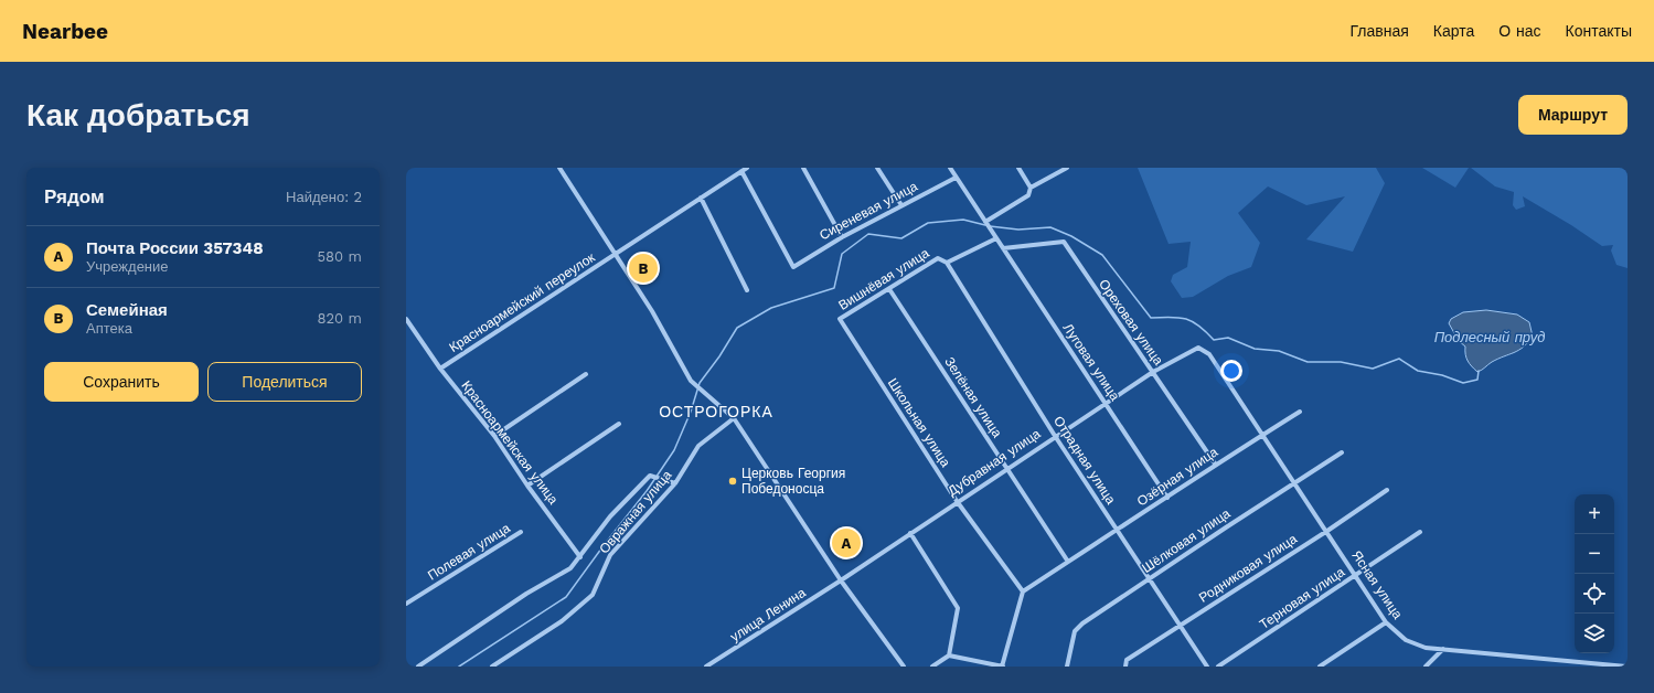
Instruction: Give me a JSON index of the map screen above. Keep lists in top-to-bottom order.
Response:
{
  "streets": {
    "street": [
      "Сиреневая улица",
      "Вишнёвая улица",
      "Красноармейский переулок",
      "Ореховая улица",
      "Луговая улица",
      "Зелёная улица",
      "Школьная улица",
      "Красноармейская улица",
      "Отрадная улица",
      "Дубравная улица",
      "Озёрная улица",
      "Овражная улица",
      "Шёлковая улица",
      "Полевая улица",
      "Родниковая улица",
      "Ясная улица",
      "Терновая улица",
      "улица Ленина"
    ]
  },
  "crossings": [
    ["Сиреневая улица", "Красноармейский переулок"],
    ["Вишнёвая улица", "Луговая улица"],
    ["Вишнёвая улица", "Зелёная улица"],
    ["Вишнёвая улица", "Школьная улица"],
    ["Вишнёвая улица", "Отрадная улица"],
    ["Красноармейский переулок", "Красноармейская улица"],
    ["Ореховая улица", "Луговая улица"],
    ["Ореховая улица", "Дубравная улица"],
    ["Ореховая улица", "Озёрная улица"],
    ["Луговая улица", "Дубравная улица"],
    ["Луговая улица", "Озёрная улица"],
    ["Зелёная улица", "Дубравная улица"],
    ["Зелёная улица", "Озёрная улица"],
    ["Школьная улица", "Дубравная улица"],
    ["Школьная улица", "Озёрная улица"],
    ["Красноармейская улица", "Овражная улица"],
    ["Отрадная улица", "Дубравная улица"],
    ["Отрадная улица", "Озёрная улица"],
    ["Отрадная улица", "Шёлковая улица"],
    ["Отрадная улица", "Родниковая улица"],
    ["Дубравная улица", "Ясная улица"],
    ["Дубравная улица", "улица Ленина"],
    ["Озёрная улица", "Ясная улица"],
    ["Шёлковая улица", "Ясная улица"],
    ["Родниковая улица", "Ясная улица"],
    ["Ясная улица", "Терновая улица"]
  ],
  "districts": ["ОСТРОГОРКА"],
  "water": ["Подлесный пруд"],
  "places": ["Церковь Георгия Победоносца"],
  "page": {
    "header": "Nearbee",
    "nav": [
      "Главная",
      "Карта",
      "О нас",
      "Контакты"
    ],
    "buttons": [
      "Маршрут",
      ["Сохранить", "Поделиться"]
    ],
    "title": "Как добраться",
    "heading": ["Рядом", "Найдено: 2"],
    "list": [
      {
        "mark": "A",
        "name": "Почта России 357348",
        "note": "Учреждение",
        "value": "580 m"
      },
      {
        "mark": "B",
        "name": "Семейная",
        "note": "Аптека",
        "value": "820 m"
      }
    ],
    "pins": ["B", "A"],
    "map_buttons": ["+", "−"]
  }
}
